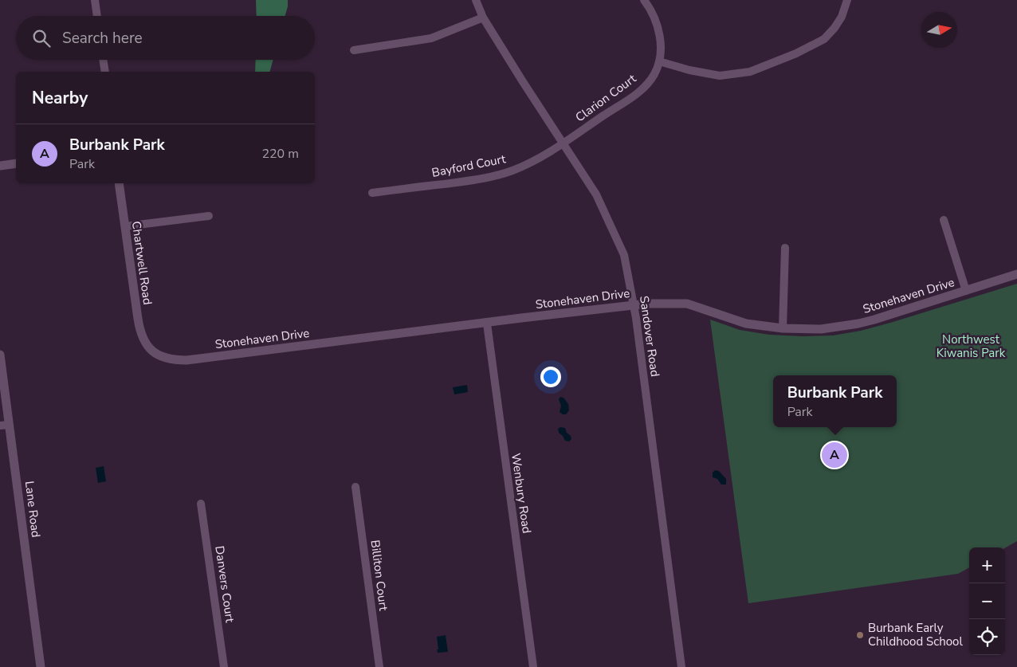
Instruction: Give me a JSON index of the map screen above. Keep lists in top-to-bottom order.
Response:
{
  "streets": {
    "street": [
      "Clarion Court",
      "Bayford Court",
      "Chartwell Road",
      "Stonehaven Drive",
      "Sandover Road",
      "Wenbury Road",
      "Lane Road",
      "Billiton Court",
      "Danvers Court"
    ]
  },
  "crossings": [
    ["Clarion Court", "Bayford Court"],
    ["Clarion Court", "Sandover Road"],
    ["Bayford Court", "Sandover Road"],
    ["Chartwell Road", "Stonehaven Drive"],
    ["Stonehaven Drive", "Sandover Road"],
    ["Stonehaven Drive", "Wenbury Road"]
  ],
  "parks": ["Northwest Kiwanis Park"],
  "places": ["Burbank Early Childhood School"],
  "north": "right",
  "page": {
    "search": "Search here",
    "heading": "Nearby",
    "list": [
      {
        "mark": "A",
        "name": "Burbank Park",
        "note": "Park",
        "value": "220 m"
      }
    ],
    "popup": ["Burbank Park", "Park"],
    "pins": "A",
    "map_buttons": ["+", "−"]
  }
}
